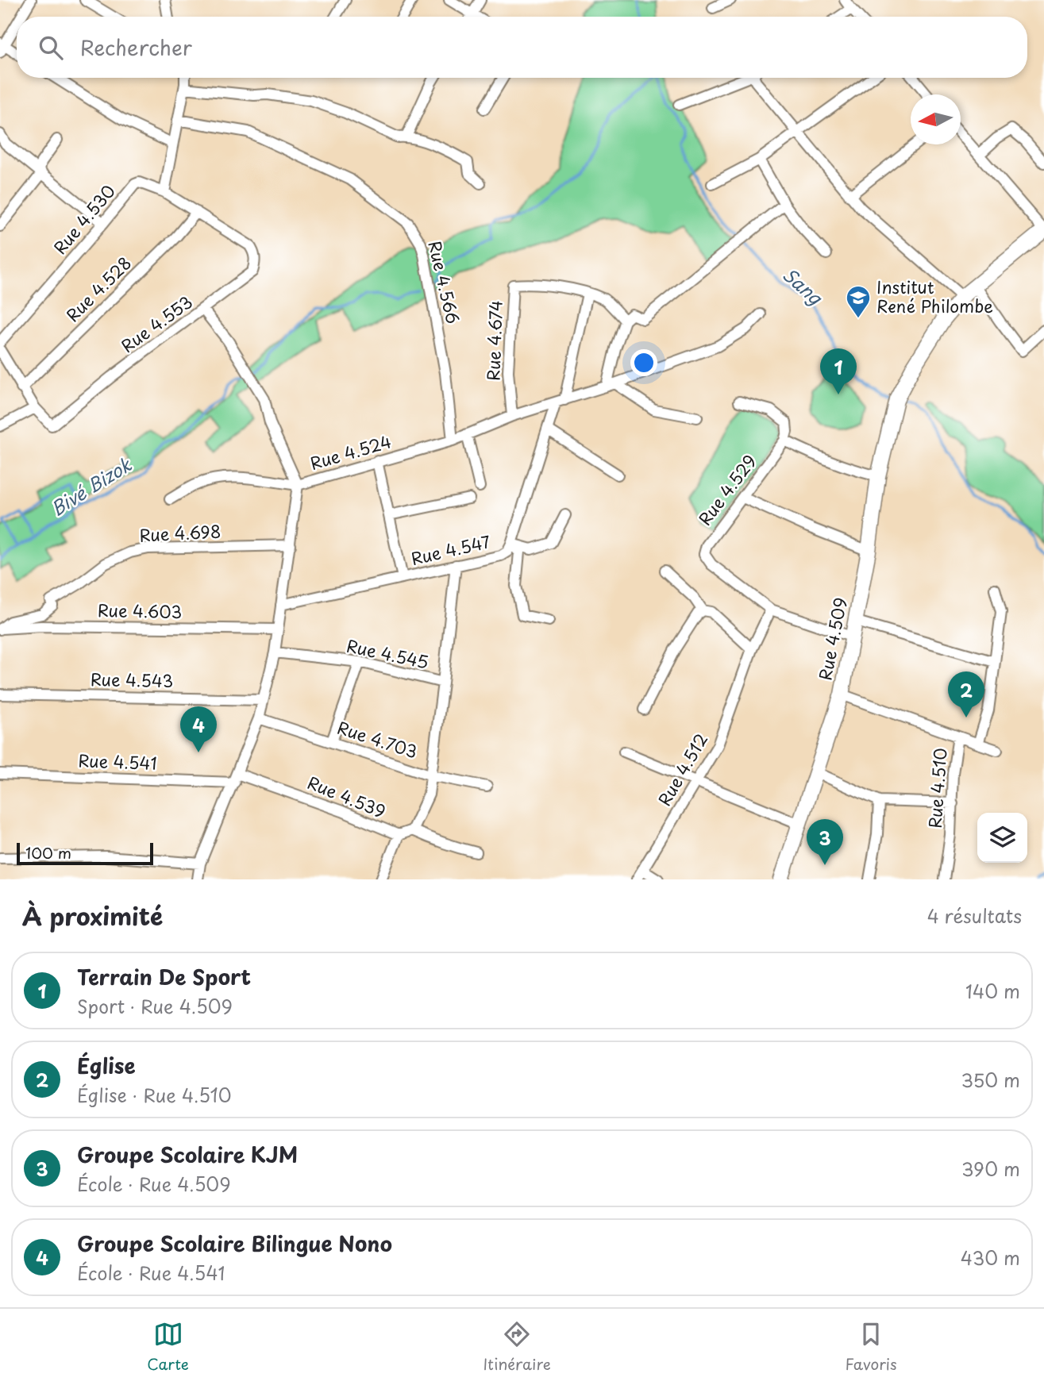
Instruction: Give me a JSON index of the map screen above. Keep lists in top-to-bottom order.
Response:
{
  "streets": {
    "street": [
      "Rue 4.530",
      "Rue 4.566",
      "Rue 4.528",
      "Rue 4.553",
      "Rue 4.674",
      "Rue 4.524",
      "Rue 4.529",
      "Rue 4.698",
      "Rue 4.547",
      "Rue 4.603",
      "Rue 4.509",
      "Rue 4.545",
      "Rue 4.543",
      "Rue 4.703",
      "Rue 4.541",
      "Rue 4.512",
      "Rue 4.510",
      "Rue 4.539"
    ]
  },
  "crossings": [
    ["Rue 4.530", "Rue 4.553"],
    ["Rue 4.566", "Rue 4.524"],
    ["Rue 4.528", "Rue 4.553"],
    ["Rue 4.674", "Rue 4.524"],
    ["Rue 4.674", "Rue 4.547"],
    ["Rue 4.524", "Rue 4.698"],
    ["Rue 4.524", "Rue 4.547"],
    ["Rue 4.524", "Rue 4.603"],
    ["Rue 4.524", "Rue 4.545"],
    ["Rue 4.524", "Rue 4.543"],
    ["Rue 4.524", "Rue 4.703"],
    ["Rue 4.524", "Rue 4.541"],
    ["Rue 4.524", "Rue 4.539"],
    ["Rue 4.529", "Rue 4.509"],
    ["Rue 4.529", "Rue 4.512"],
    ["Rue 4.698", "Rue 4.603"],
    ["Rue 4.547", "Rue 4.545"],
    ["Rue 4.541", "Rue 4.539"]
  ],
  "water": ["Sang", "Bivé Bizok"],
  "places": {
    "school or university": ["Institut René Philombe"]
  },
  "scale_bar": "100 m",
  "north": "left",
  "page": {
    "search": "Rechercher",
    "pins": [
      "1",
      "2",
      "4",
      "3"
    ],
    "scale": "100 m",
    "heading": ["À proximité", "4 résultats"],
    "list": [
      {
        "mark": "1",
        "name": "Terrain De Sport",
        "note": "Sport · Rue 4.509",
        "value": "140 m"
      },
      {
        "mark": "2",
        "name": "Église",
        "note": "Église · Rue 4.510",
        "value": "350 m"
      },
      {
        "mark": "3",
        "name": "Groupe Scolaire KJM",
        "note": "École · Rue 4.509",
        "value": "390 m"
      },
      {
        "mark": "4",
        "name": "Groupe Scolaire Bilingue Nono",
        "note": "École · Rue 4.541",
        "value": "430 m"
      }
    ],
    "nav": ["Carte", "Itinéraire", "Favoris"]
  }
}
